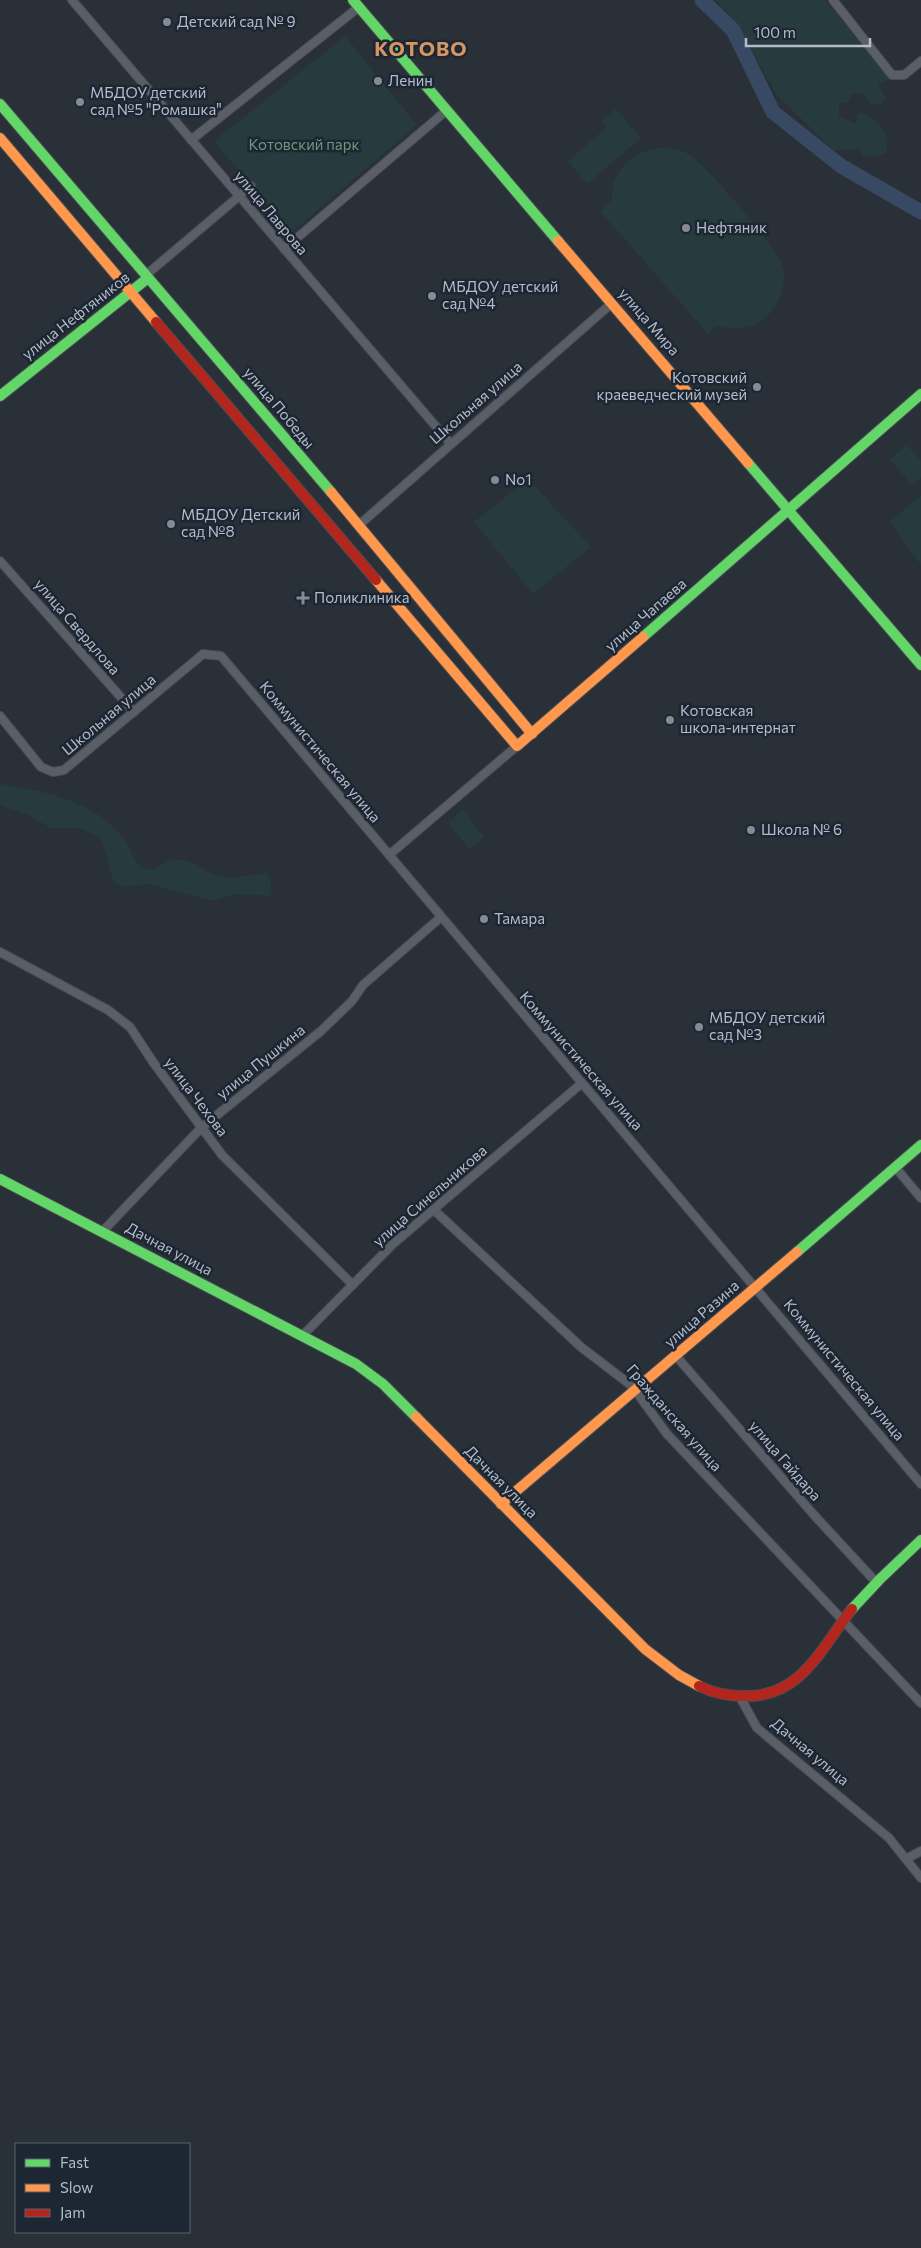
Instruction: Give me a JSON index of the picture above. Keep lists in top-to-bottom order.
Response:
{
  "streets": {
    "street": [
      "улица Лаврова",
      "улица Нефтяников",
      "улица Мира",
      "Школьная улица",
      "улица Победы",
      "улица Чапаева",
      "улица Свердлова",
      "Коммунистическая улица",
      "улица Пушкина",
      "улица Чехова",
      "улица Синельникова",
      "Дачная улица",
      "улица Разина",
      "Гражданская улица",
      "улица Гайдара"
    ]
  },
  "crossings": [
    ["улица Лаврова", "Школьная улица"],
    ["улица Нефтяников", "улица Победы"],
    ["улица Мира", "Школьная улица"],
    ["улица Мира", "улица Чапаева"],
    ["Школьная улица", "улица Победы"],
    ["Школьная улица", "улица Свердлова"],
    ["Школьная улица", "Коммунистическая улица"],
    ["улица Победы", "улица Чапаева"],
    ["улица Чапаева", "Коммунистическая улица"],
    ["Коммунистическая улица", "улица Пушкина"],
    ["Коммунистическая улица", "улица Синельникова"],
    ["Коммунистическая улица", "улица Разина"],
    ["улица Пушкина", "улица Чехова"],
    ["улица Пушкина", "Дачная улица"],
    ["улица Чехова", "улица Синельникова"],
    ["улица Синельникова", "Дачная улица"],
    ["улица Синельникова", "Гражданская улица"],
    ["Дачная улица", "улица Разина"],
    ["улица Разина", "Гражданская улица"],
    ["улица Разина", "улица Гайдара"]
  ],
  "districts": ["КОТОВО"],
  "parks": ["Котовский парк"],
  "places": {
    "other": [
      "Детский сад № 9",
      "Ленин",
      "МБДОУ детский сад №5 \"Ромашка\"",
      "Нефтяник",
      "МБДОУ детский сад №4",
      "Котовский краеведческий музей",
      "No1",
      "МБДОУ Детский сад №8",
      "Котовская школа-интернат",
      "Школа № 6",
      "Тамара",
      "МБДОУ детский сад №3"
    ],
    "health": ["Поликлиника"]
  },
  "legend": ["Fast", "Slow", "Jam"],
  "scale_bar": "100 m"
}
